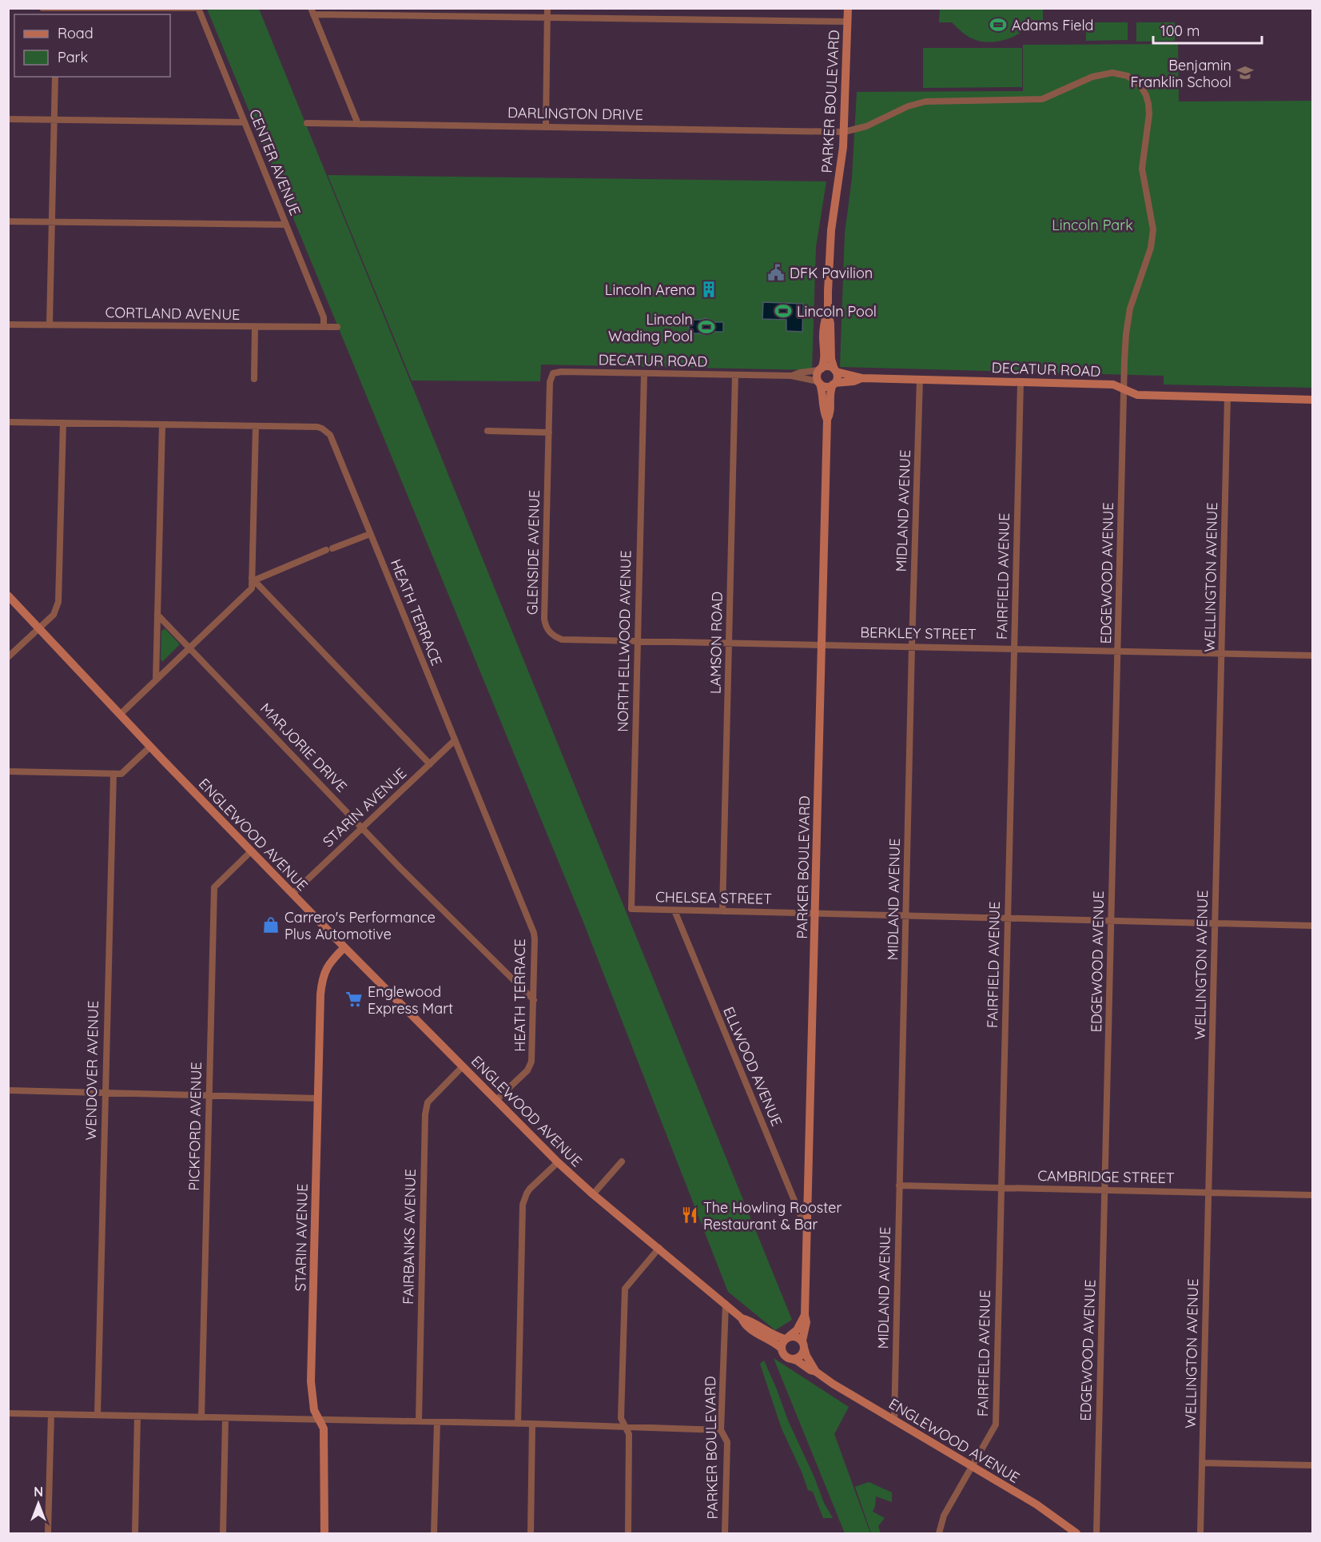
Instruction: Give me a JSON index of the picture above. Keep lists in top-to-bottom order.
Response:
{
  "streets": {
    "street": [
      "PARKER BOULEVARD",
      "DARLINGTON DRIVE",
      "CENTER AVENUE",
      "CORTLAND AVENUE",
      "DECATUR ROAD",
      "MIDLAND AVENUE",
      "GLENSIDE AVENUE",
      "EDGEWOOD AVENUE",
      "FAIRFIELD AVENUE",
      "WELLINGTON AVENUE",
      "HEATH TERRACE",
      "BERKLEY STREET",
      "NORTH ELLWOOD AVENUE",
      "LAMSON ROAD",
      "MARJORIE DRIVE",
      "STARIN AVENUE",
      "ENGLEWOOD AVENUE",
      "CHELSEA STREET",
      "ELLWOOD AVENUE",
      "WENDOVER AVENUE",
      "PICKFORD AVENUE",
      "CAMBRIDGE STREET",
      "FAIRBANKS AVENUE"
    ]
  },
  "crossings": [
    ["PARKER BOULEVARD", "DARLINGTON DRIVE"],
    ["PARKER BOULEVARD", "DECATUR ROAD"],
    ["PARKER BOULEVARD", "BERKLEY STREET"],
    ["PARKER BOULEVARD", "ENGLEWOOD AVENUE"],
    ["PARKER BOULEVARD", "CHELSEA STREET"],
    ["PARKER BOULEVARD", "ELLWOOD AVENUE"],
    ["DARLINGTON DRIVE", "DECATUR ROAD"],
    ["DARLINGTON DRIVE", "EDGEWOOD AVENUE"],
    ["CENTER AVENUE", "CORTLAND AVENUE"],
    ["DECATUR ROAD", "MIDLAND AVENUE"],
    ["DECATUR ROAD", "GLENSIDE AVENUE"],
    ["DECATUR ROAD", "EDGEWOOD AVENUE"],
    ["DECATUR ROAD", "FAIRFIELD AVENUE"],
    ["DECATUR ROAD", "WELLINGTON AVENUE"],
    ["DECATUR ROAD", "NORTH ELLWOOD AVENUE"],
    ["DECATUR ROAD", "LAMSON ROAD"],
    ["MIDLAND AVENUE", "BERKLEY STREET"],
    ["MIDLAND AVENUE", "ENGLEWOOD AVENUE"],
    ["MIDLAND AVENUE", "CHELSEA STREET"],
    ["MIDLAND AVENUE", "CAMBRIDGE STREET"],
    ["GLENSIDE AVENUE", "BERKLEY STREET"],
    ["GLENSIDE AVENUE", "NORTH ELLWOOD AVENUE"],
    ["EDGEWOOD AVENUE", "BERKLEY STREET"],
    ["EDGEWOOD AVENUE", "CHELSEA STREET"],
    ["EDGEWOOD AVENUE", "CAMBRIDGE STREET"],
    ["FAIRFIELD AVENUE", "BERKLEY STREET"],
    ["FAIRFIELD AVENUE", "ENGLEWOOD AVENUE"],
    ["FAIRFIELD AVENUE", "CHELSEA STREET"],
    ["FAIRFIELD AVENUE", "CAMBRIDGE STREET"],
    ["WELLINGTON AVENUE", "BERKLEY STREET"],
    ["WELLINGTON AVENUE", "CHELSEA STREET"],
    ["WELLINGTON AVENUE", "CAMBRIDGE STREET"],
    ["HEATH TERRACE", "MARJORIE DRIVE"],
    ["HEATH TERRACE", "STARIN AVENUE"],
    ["HEATH TERRACE", "ENGLEWOOD AVENUE"],
    ["BERKLEY STREET", "NORTH ELLWOOD AVENUE"],
    ["BERKLEY STREET", "LAMSON ROAD"],
    ["NORTH ELLWOOD AVENUE", "CHELSEA STREET"],
    ["LAMSON ROAD", "CHELSEA STREET"],
    ["MARJORIE DRIVE", "STARIN AVENUE"],
    ["STARIN AVENUE", "ENGLEWOOD AVENUE"],
    ["ENGLEWOOD AVENUE", "PICKFORD AVENUE"],
    ["ENGLEWOOD AVENUE", "FAIRBANKS AVENUE"],
    ["CHELSEA STREET", "ELLWOOD AVENUE"]
  ],
  "parks": ["Lincoln Park"],
  "places": {
    "sports": ["Adams Field", "Lincoln Pool", "Lincoln Wading Pool"],
    "school or university": ["Benjamin Franklin School"],
    "public building": ["DFK Pavilion"],
    "building": ["Lincoln Arena"],
    "shop": ["Carrero's Performance Plus Automotive"],
    "supermarket": ["Englewood Express Mart"],
    "restaurant": ["The Howling Rooster Restaurant & Bar"]
  },
  "legend": ["Road", "Park"],
  "scale_bar": "100 m",
  "north": "top"
}
